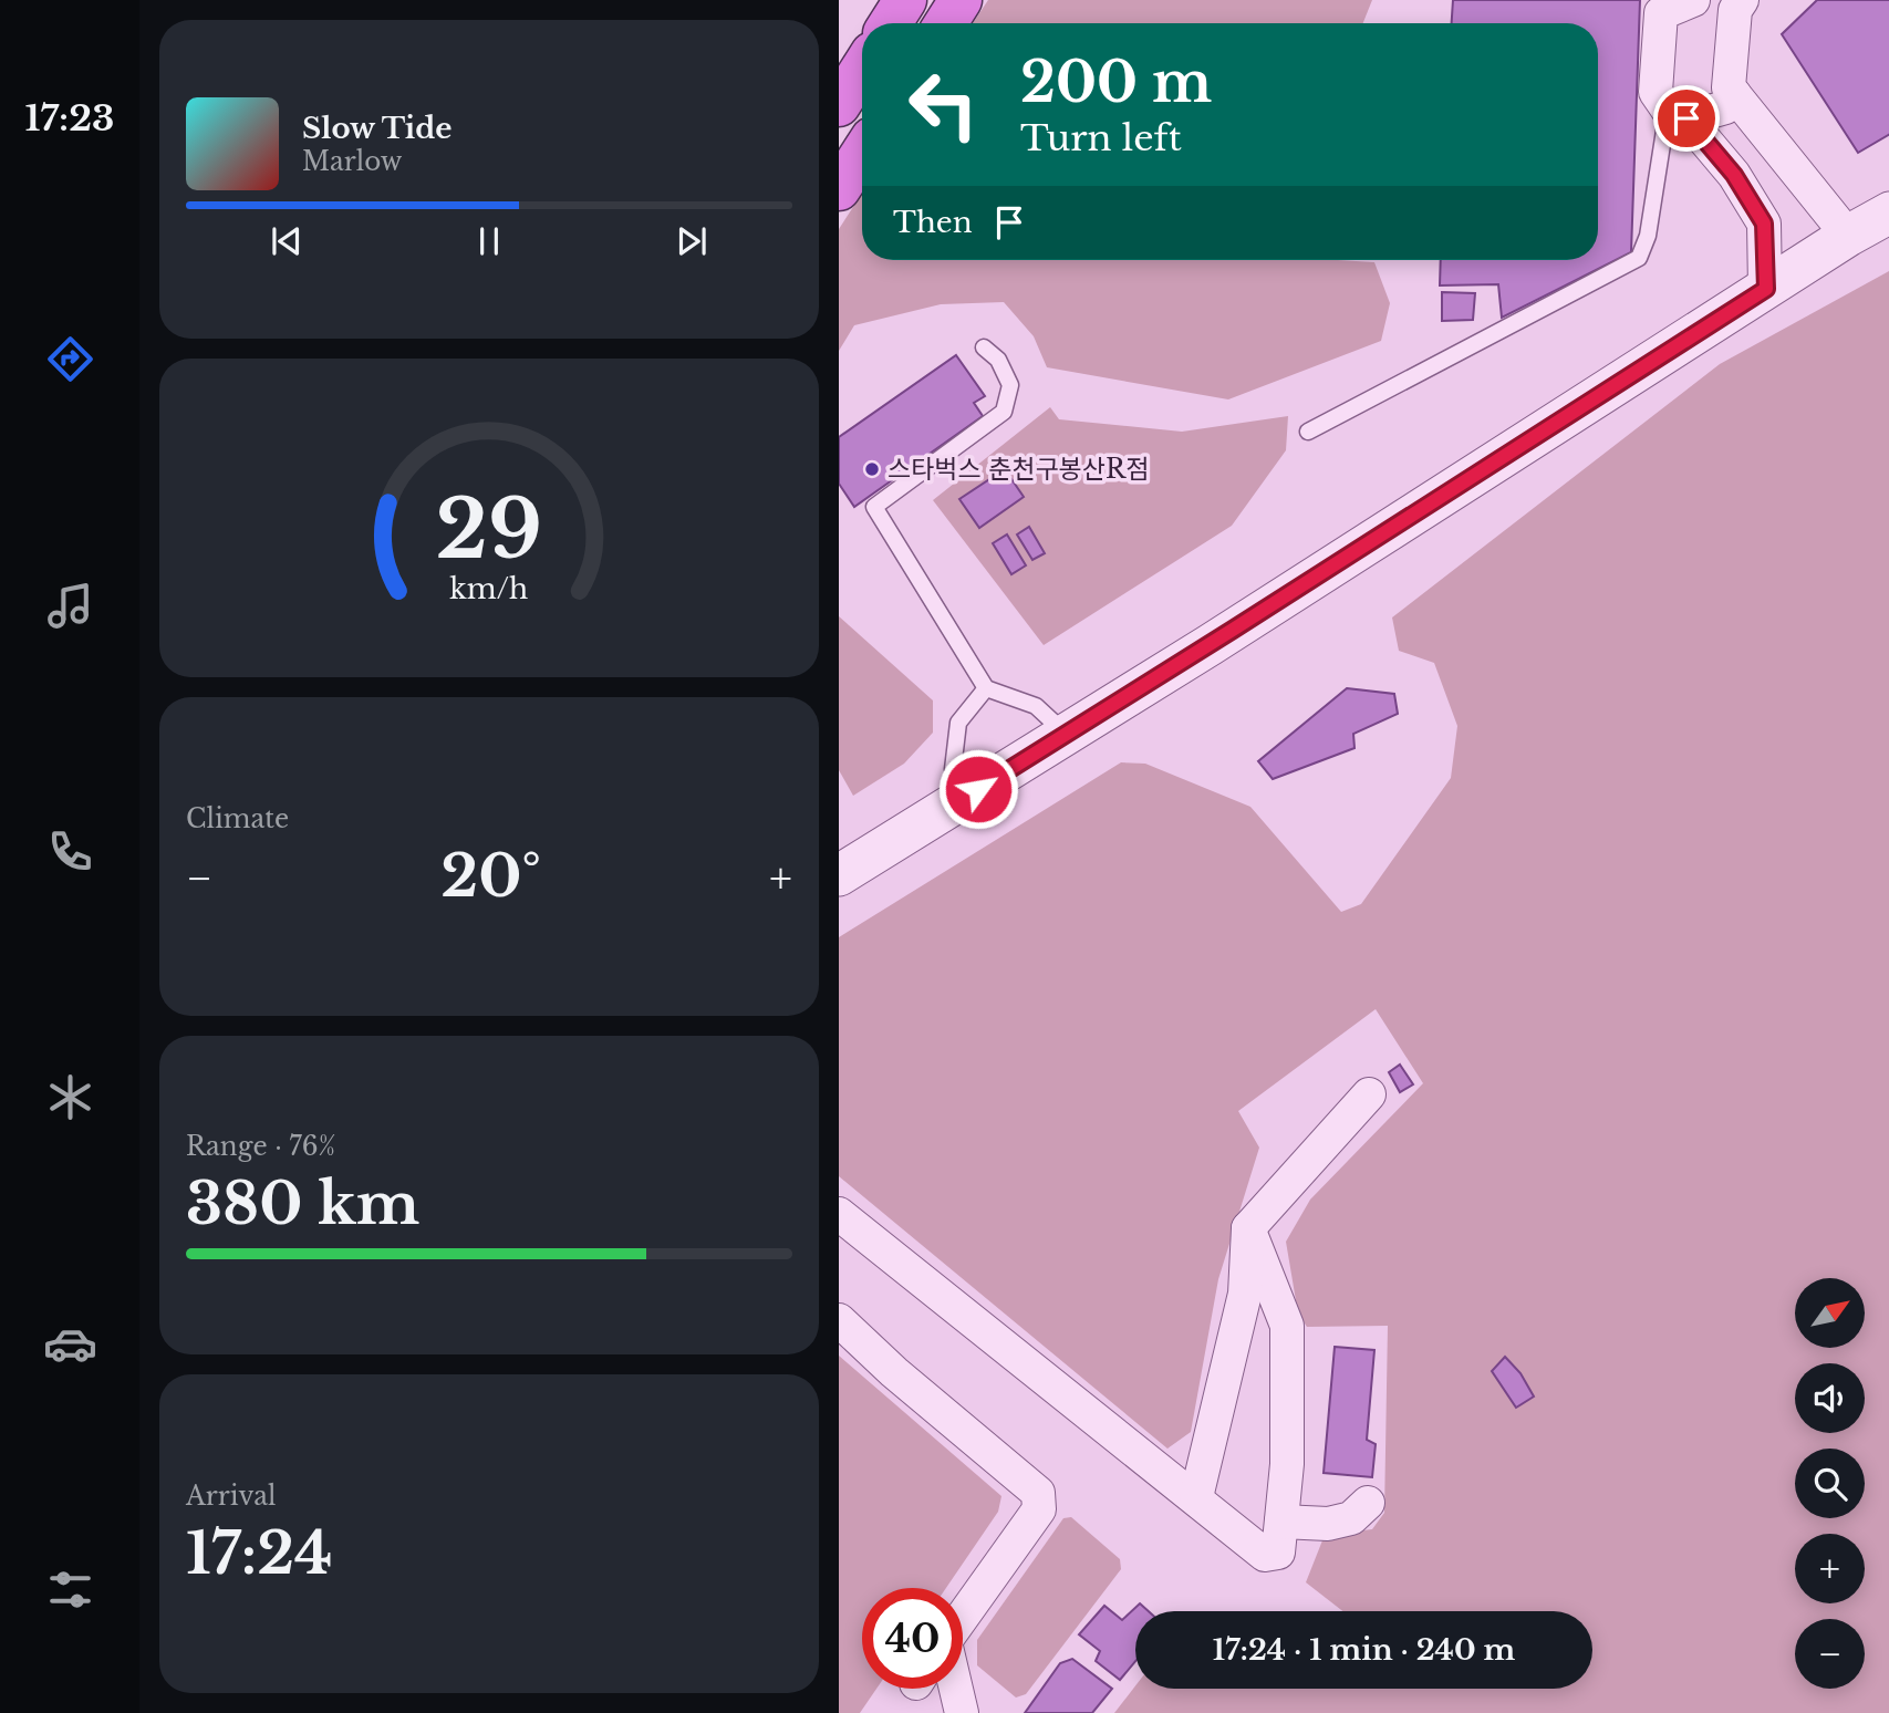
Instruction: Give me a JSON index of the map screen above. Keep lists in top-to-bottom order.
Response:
{
  "places": ["스타벅스 춘천구봉산R점"],
  "north": "top right",
  "page": {
    "tabs": "17:23",
    "turn": ["200 m", "Turn left"],
    "song": ["Slow Tide", "Marlow"],
    "then": "Then",
    "tile": [
      "Climate",
      ["Range · 76%", "380 km"],
      ["Arrival", "17:24"]
    ],
    "heat": ["−", "20°", "+"],
    "map_buttons": ["+", "−"],
    "limit": "40",
    "trip": "17:24 · 1 min · 240 m",
    "gauge": ["29", "km/h"]
  }
}
